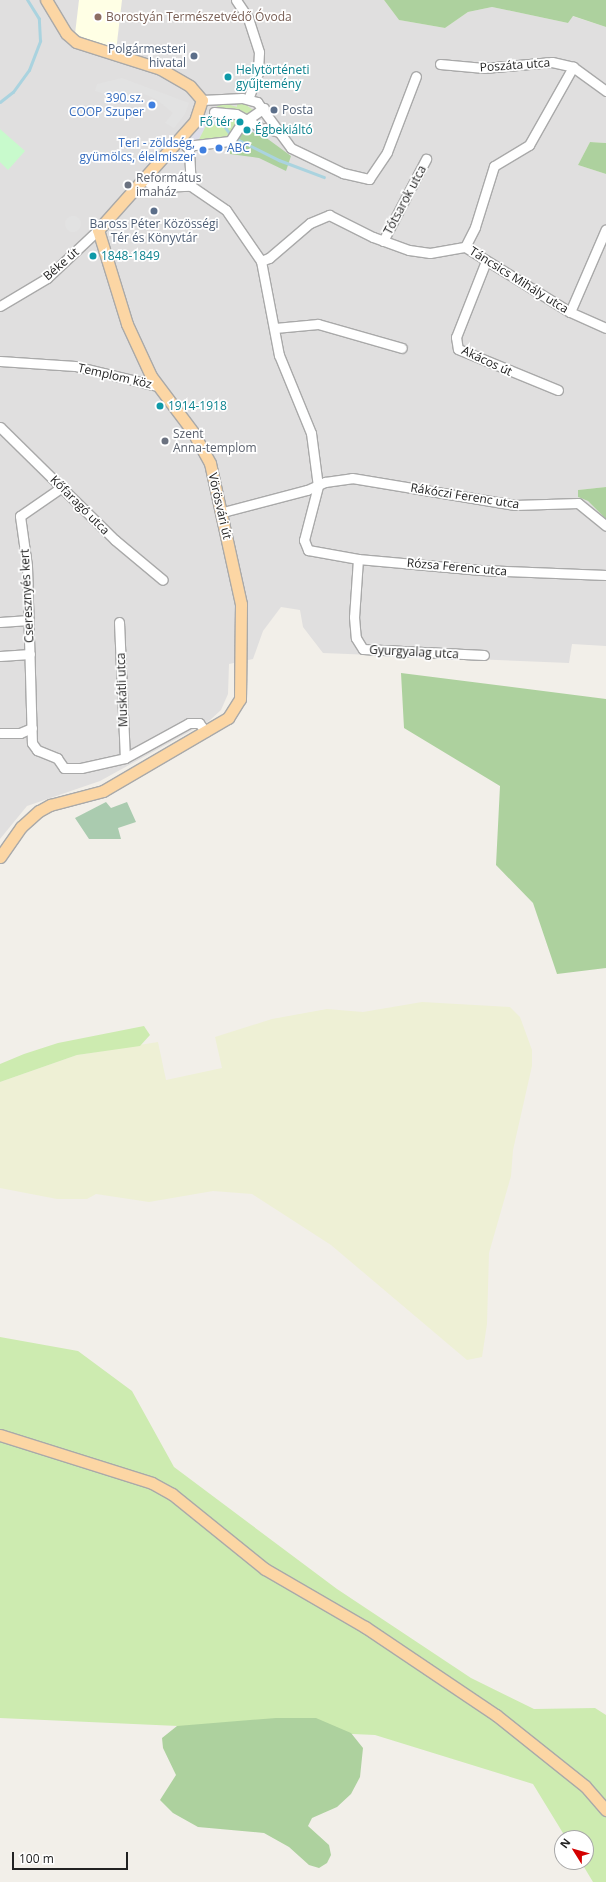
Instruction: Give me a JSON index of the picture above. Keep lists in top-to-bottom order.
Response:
{
  "streets": {
    "main road": ["Béke út", "Vörösvári út"],
    "street": [
      "Poszáta utca",
      "Tótsarok utca",
      "Táncsics Mihály utca",
      "Akácos út",
      "Templom köz",
      "Rákóczi Ferenc utca",
      "Kőfaragó utca",
      "Rózsa Ferenc utca",
      "Cseresznyés kert",
      "Gyurgyalag utca",
      "Muskátli utca"
    ]
  },
  "crossings": [
    ["Tótsarok utca", "Táncsics Mihály utca"],
    ["Béke út", "Vörösvári út"],
    ["Táncsics Mihály utca", "Akácos út"],
    ["Templom köz", "Vörösvári út"],
    ["Rákóczi Ferenc utca", "Vörösvári út"],
    ["Rákóczi Ferenc utca", "Rózsa Ferenc utca"],
    ["Kőfaragó utca", "Cseresznyés kert"],
    ["Rózsa Ferenc utca", "Gyurgyalag utca"],
    ["Cseresznyés kert", "Muskátli utca"]
  ],
  "places": [
    "Borostyán Természetvédő Óvoda",
    "Polgármesteri hivatal",
    "Helytörténeti gyűjtemény",
    "390.sz. COOP Szuper",
    "Posta",
    "Fő tér",
    "Égbekiáltó",
    "ABC",
    "Teri - zöldség, gyümölcs, élelmiszer",
    "Református imaház",
    "Baross Péter Közösségi Tér és Könyvtár",
    "1848-1849",
    "1914-1918",
    "Szent Anna-templom"
  ],
  "scale_bar": "100 m",
  "north": "top left"
}
